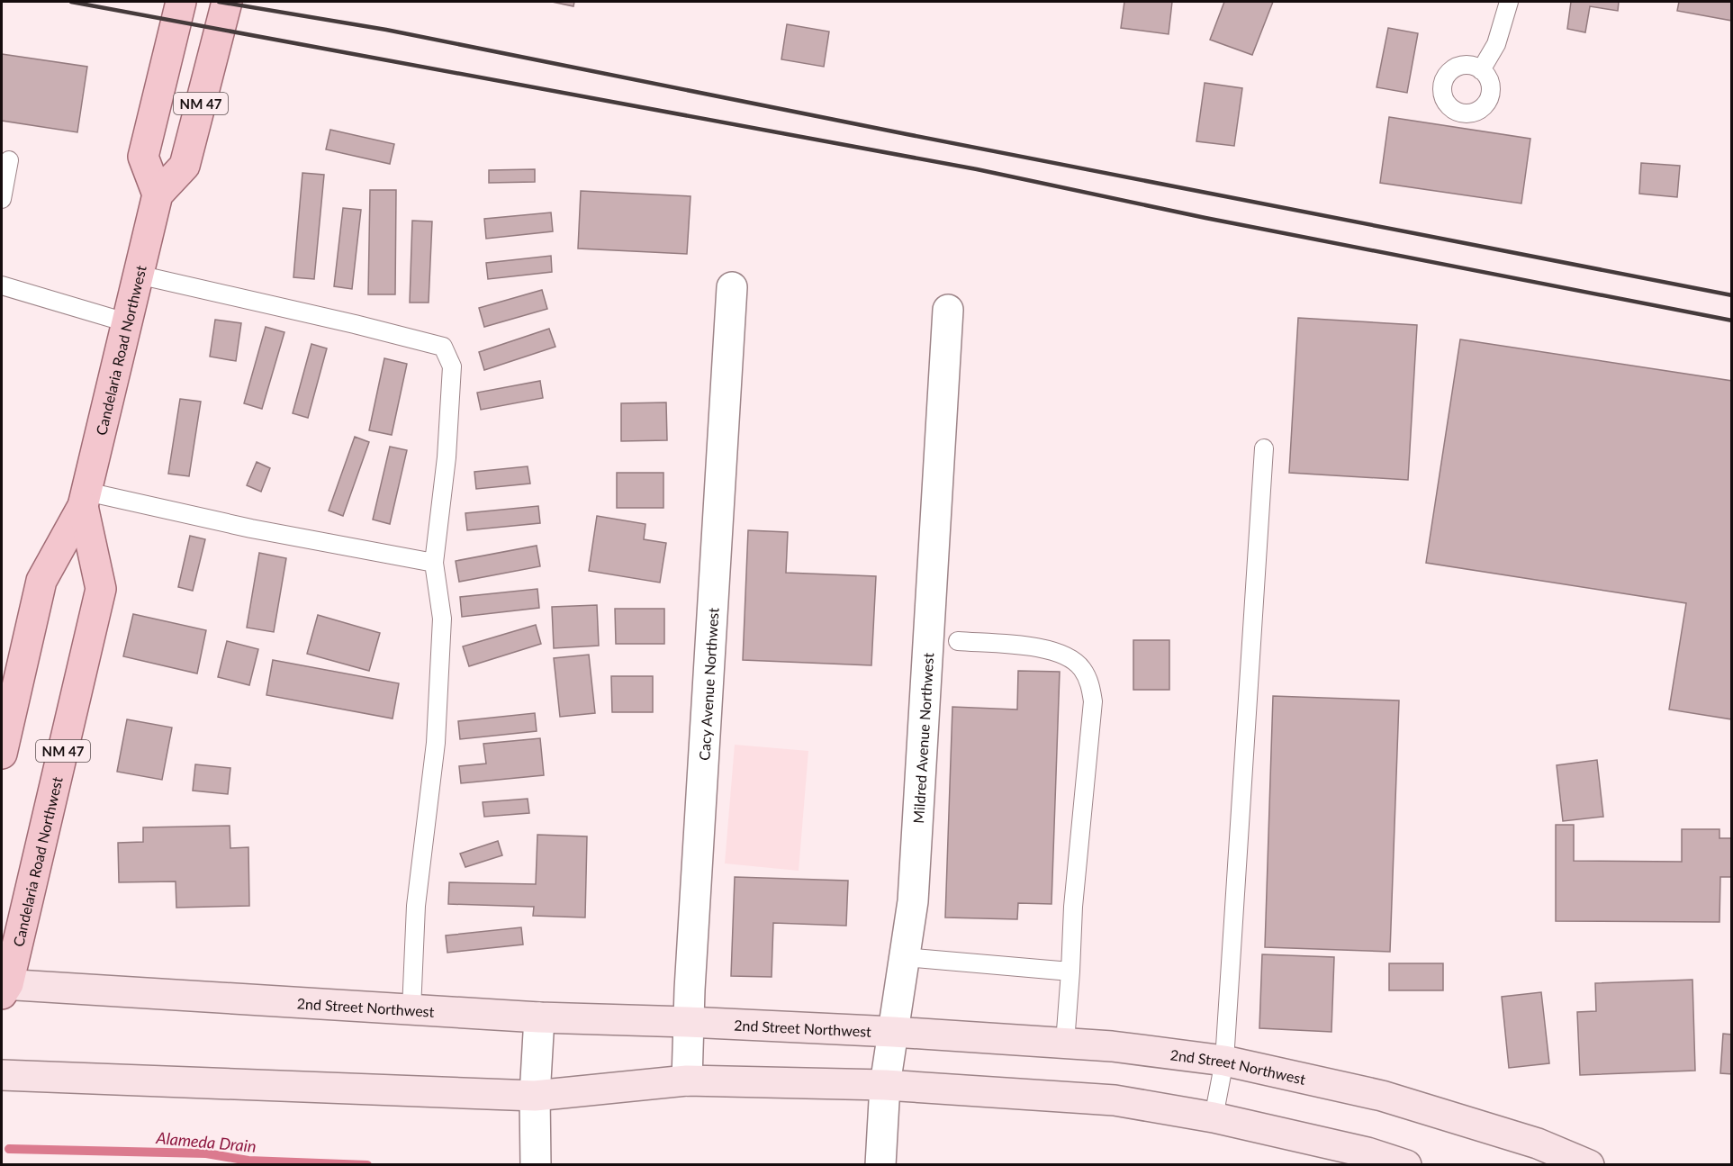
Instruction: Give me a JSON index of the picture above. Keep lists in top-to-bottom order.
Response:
{
  "streets": {
    "main road": ["NM 47", "Candelaria Road Northwest", "2nd Street Northwest"],
    "street": ["Cacy Avenue Northwest", "Mildred Avenue Northwest"]
  },
  "crossings": [
    ["NM 47", "Candelaria Road Northwest"],
    ["Candelaria Road Northwest", "2nd Street Northwest"],
    ["Cacy Avenue Northwest", "2nd Street Northwest"],
    ["Mildred Avenue Northwest", "2nd Street Northwest"]
  ],
  "water": ["Alameda Drain"]
}
